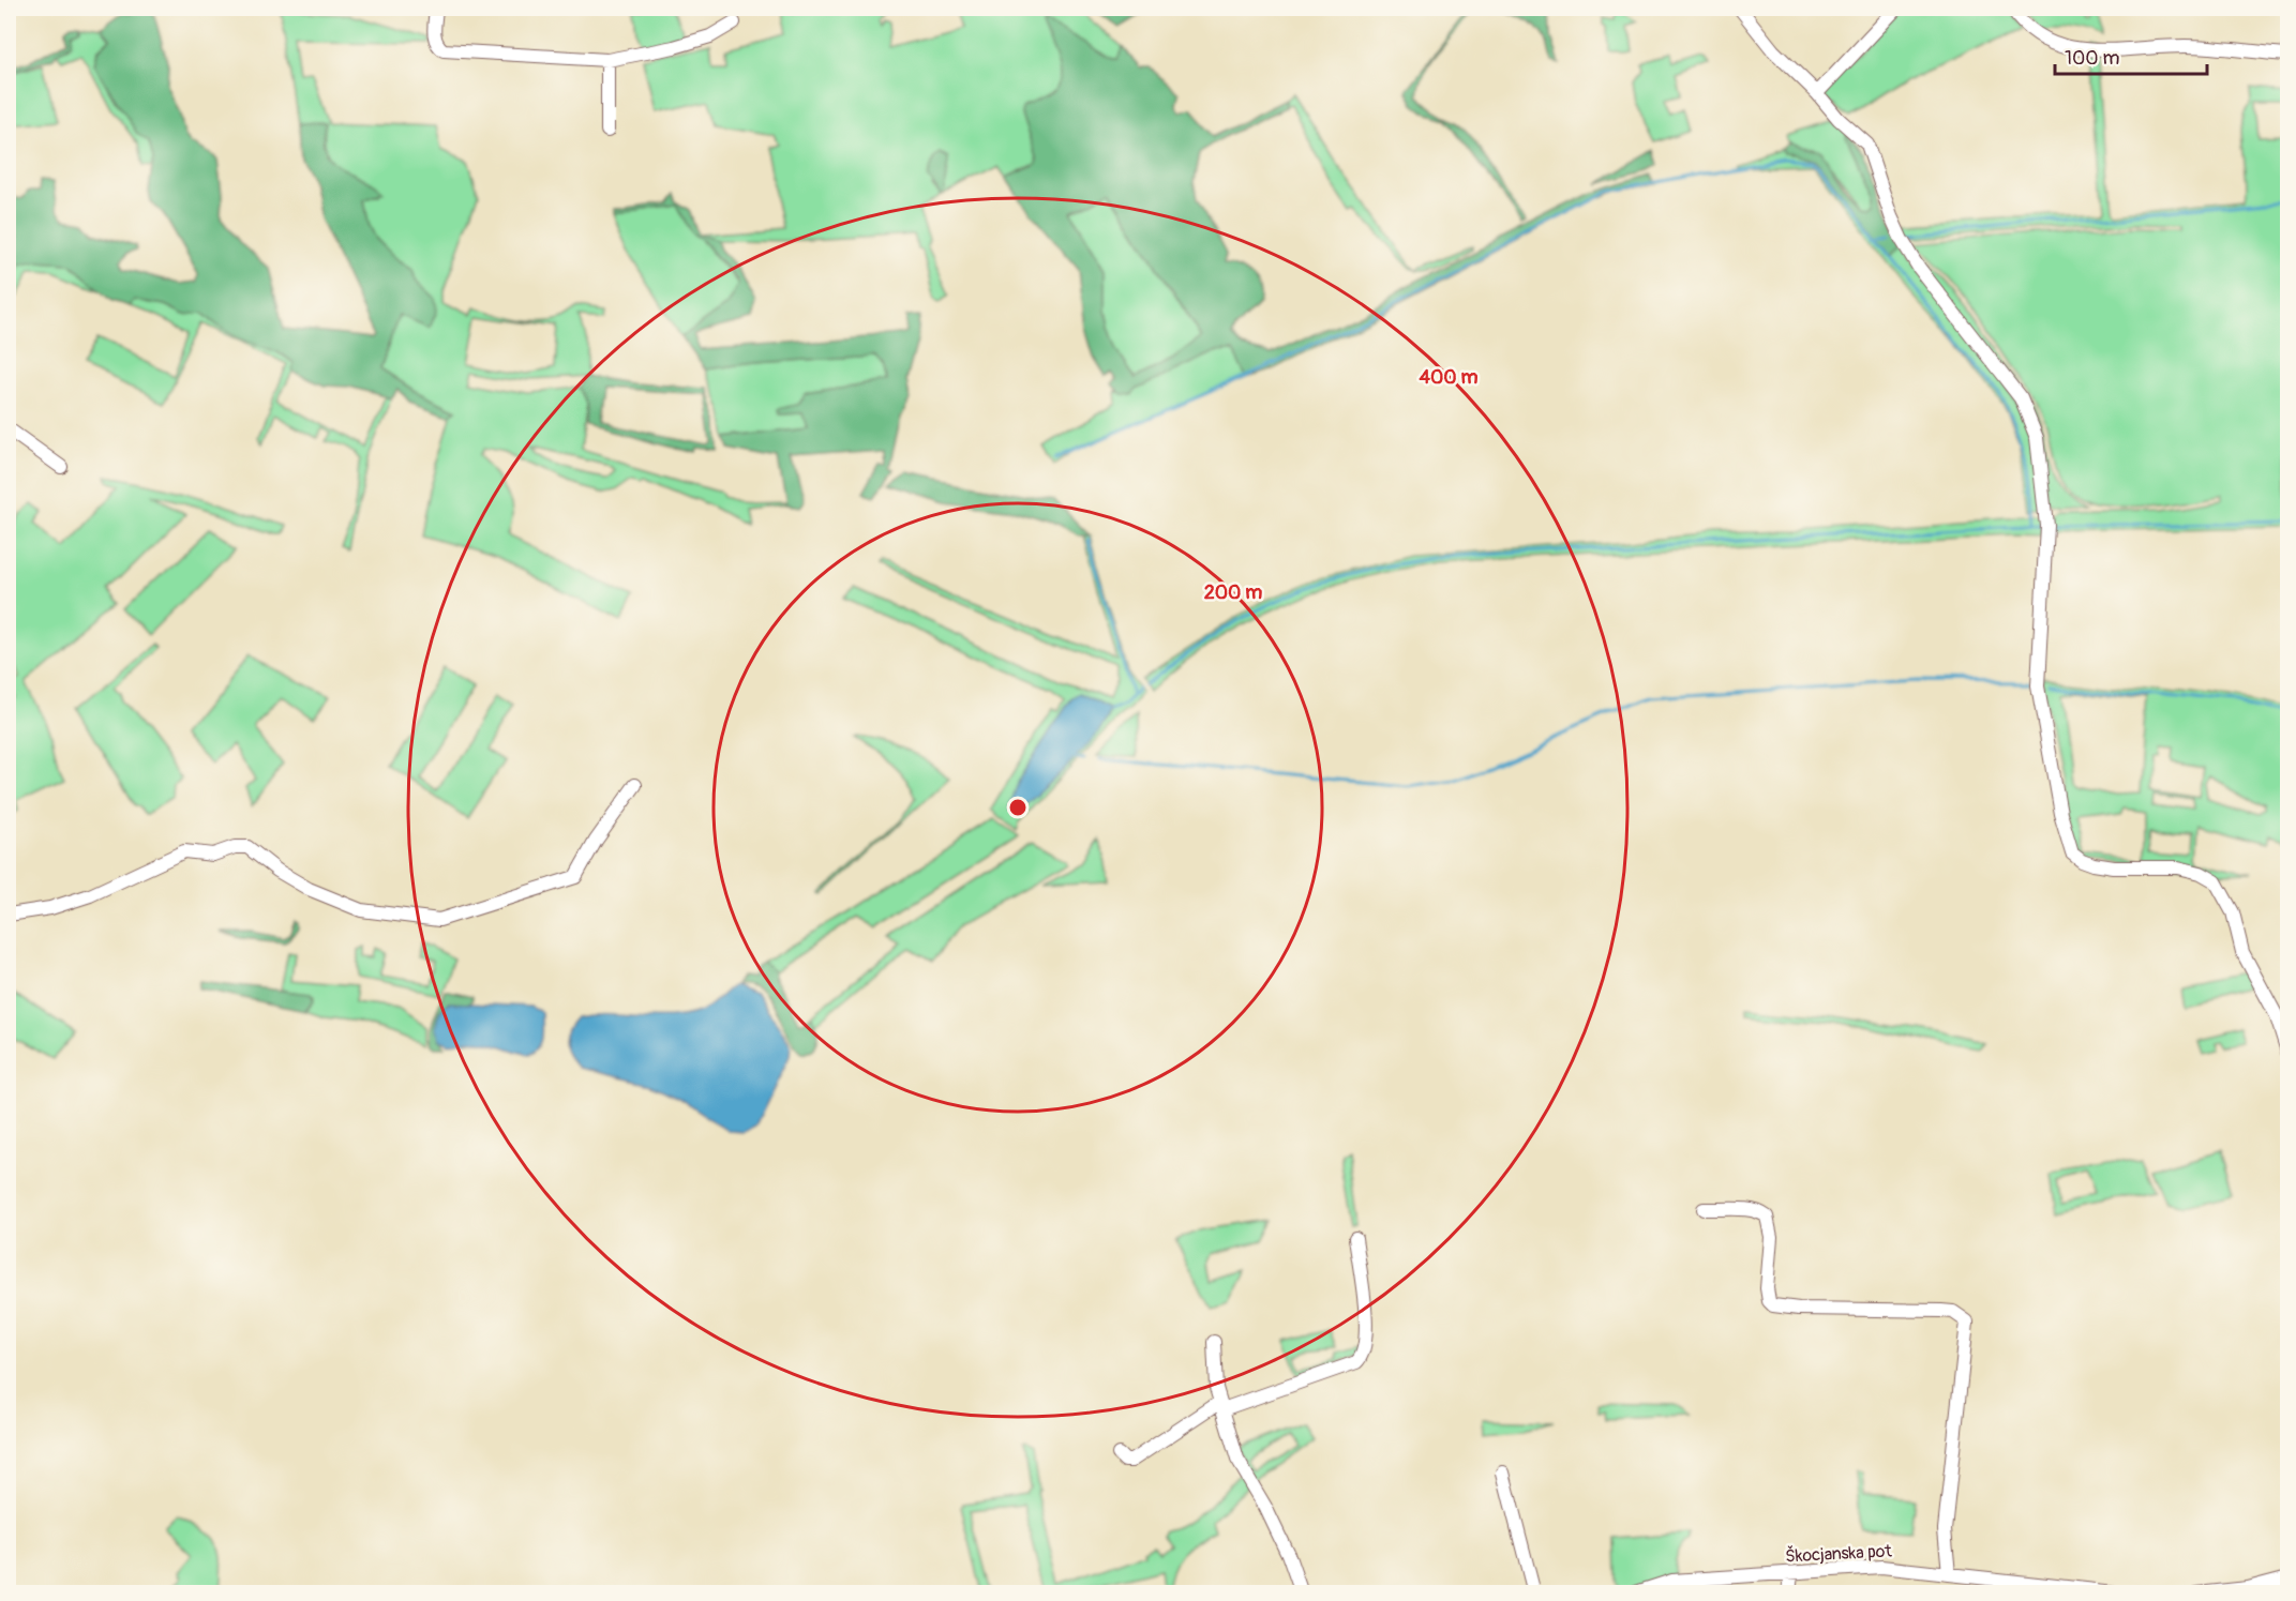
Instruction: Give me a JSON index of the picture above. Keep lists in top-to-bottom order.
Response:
{
  "streets": {
    "street": ["Škocjanska pot"]
  },
  "scale_bar": "100 m",
  "rings": ["400 m", "200 m"]
}
